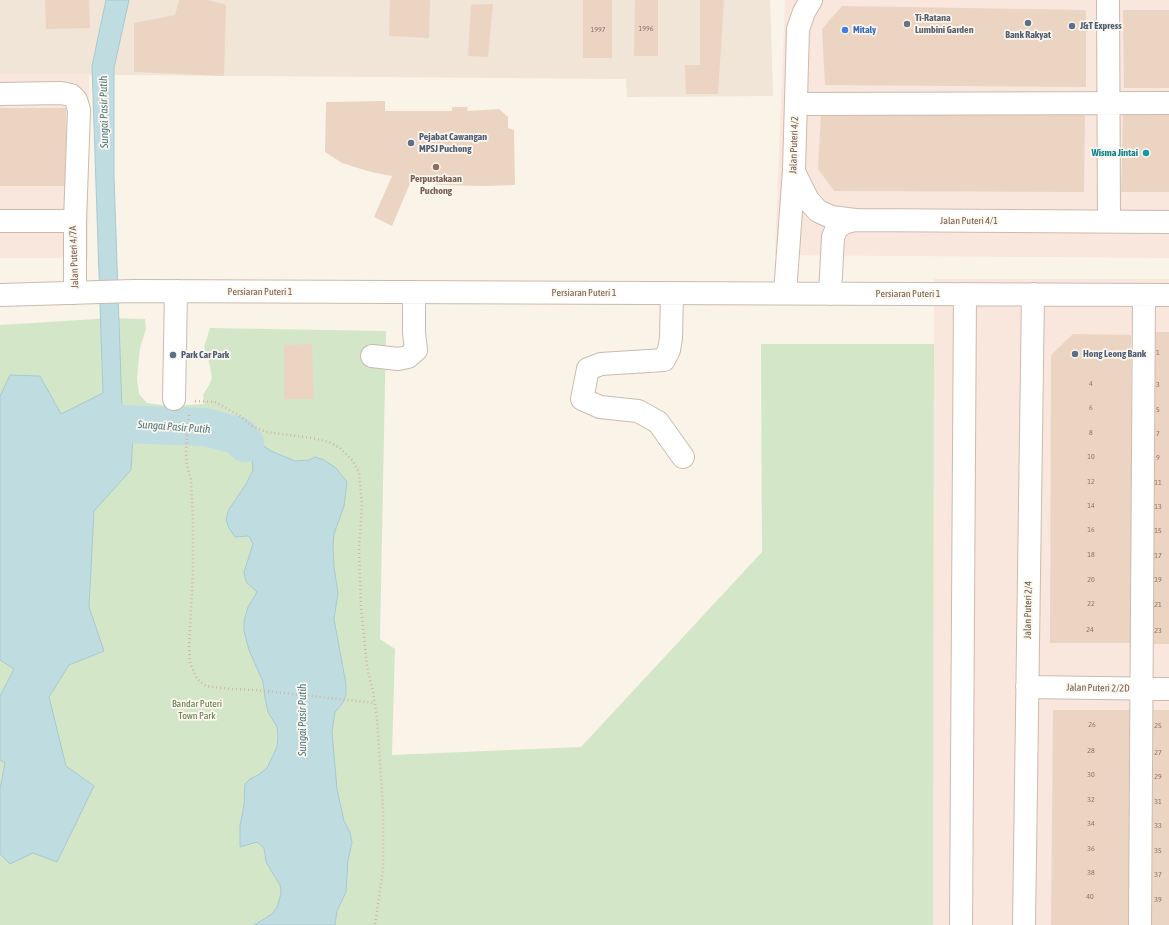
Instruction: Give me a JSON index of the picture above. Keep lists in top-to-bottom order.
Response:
{
  "streets": {
    "street": [
      "Jalan Puteri 4/2",
      "Jalan Puteri 4/1",
      "Jalan Puteri 4/7A",
      "Persiaran Puteri 1",
      "Jalan Puteri 2/4",
      "Jalan Puteri 2/2D"
    ]
  },
  "crossings": [
    ["Jalan Puteri 4/2", "Persiaran Puteri 1"],
    ["Jalan Puteri 4/1", "Persiaran Puteri 1"],
    ["Jalan Puteri 4/7A", "Persiaran Puteri 1"],
    ["Persiaran Puteri 1", "Jalan Puteri 2/4"],
    ["Jalan Puteri 2/4", "Jalan Puteri 2/2D"]
  ],
  "water": ["Sungai Pasir Putih"],
  "parks": ["Bandar Puteri Town Park"],
  "places": [
    "Bank Rakyat",
    "Ti-Ratana Lumbini Garden",
    "J&T Express",
    "Mitaly",
    "Pejabat Cawangan MPSJ Puchong",
    "Wisma Jintai",
    "Perpustakaan Puchong",
    "Hong Leong Bank",
    "Park Car Park"
  ],
  "house_numbers": [
    "1996",
    "1997",
    "1",
    "4",
    "3",
    "6",
    "5",
    "8",
    "7",
    "10",
    "9",
    "12",
    "11",
    "14",
    "13",
    "16",
    "15",
    "18",
    "17",
    "20",
    "19",
    "22",
    "21",
    "24",
    "23",
    "26",
    "25",
    "28",
    "27",
    "30",
    "29",
    "32",
    "31",
    "34",
    "33",
    "36",
    "35",
    "38",
    "37",
    "40",
    "39"
  ]
}
